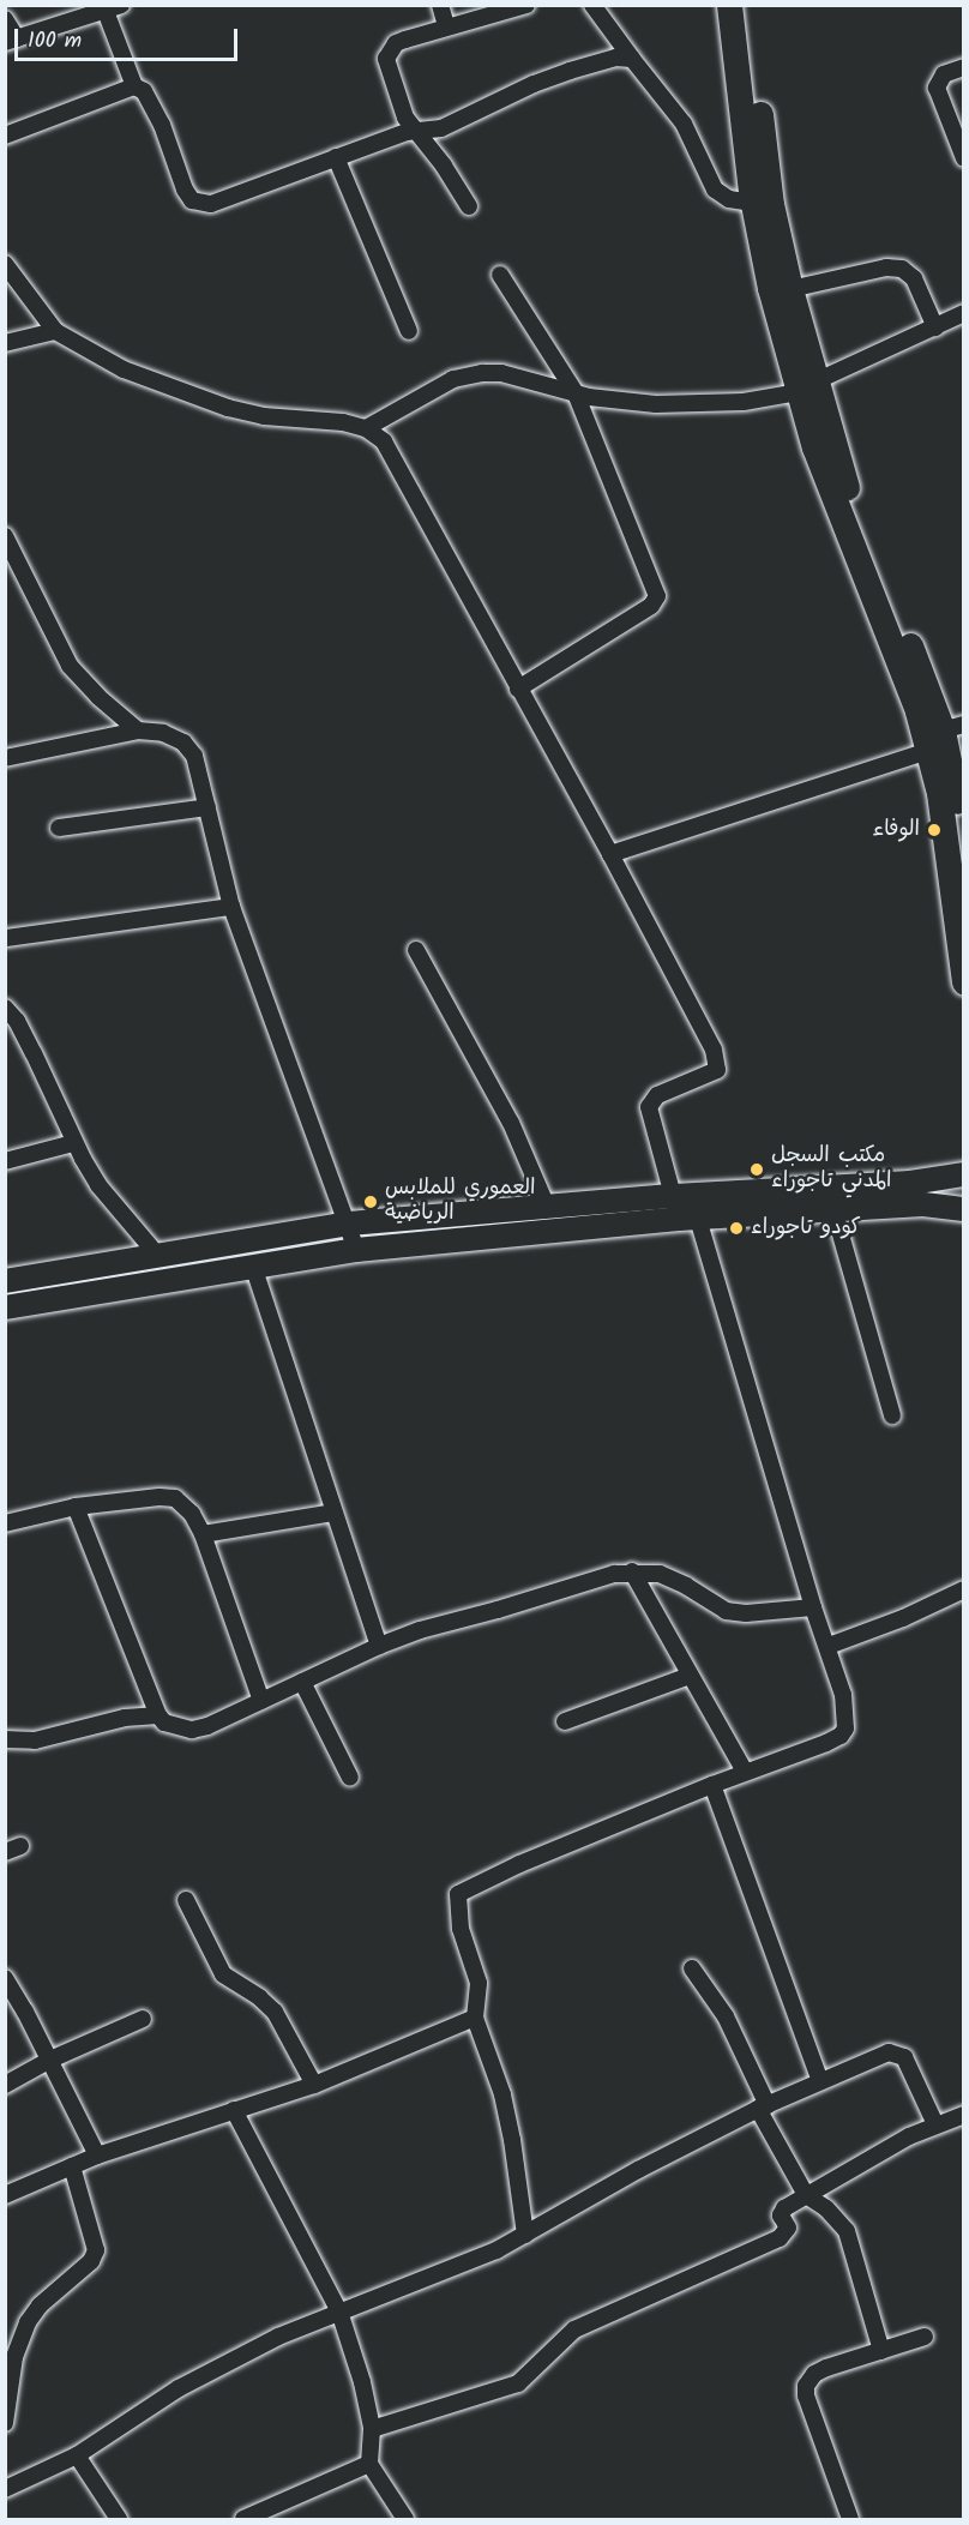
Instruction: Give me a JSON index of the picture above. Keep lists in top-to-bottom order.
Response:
{
  "places": [
    "الوفاء",
    "مكتب السجل المدني تاجوراء",
    "العموري للملابس الرياضية",
    "كودو تاجوراء"
  ],
  "scale_bar": "100 m"
}
